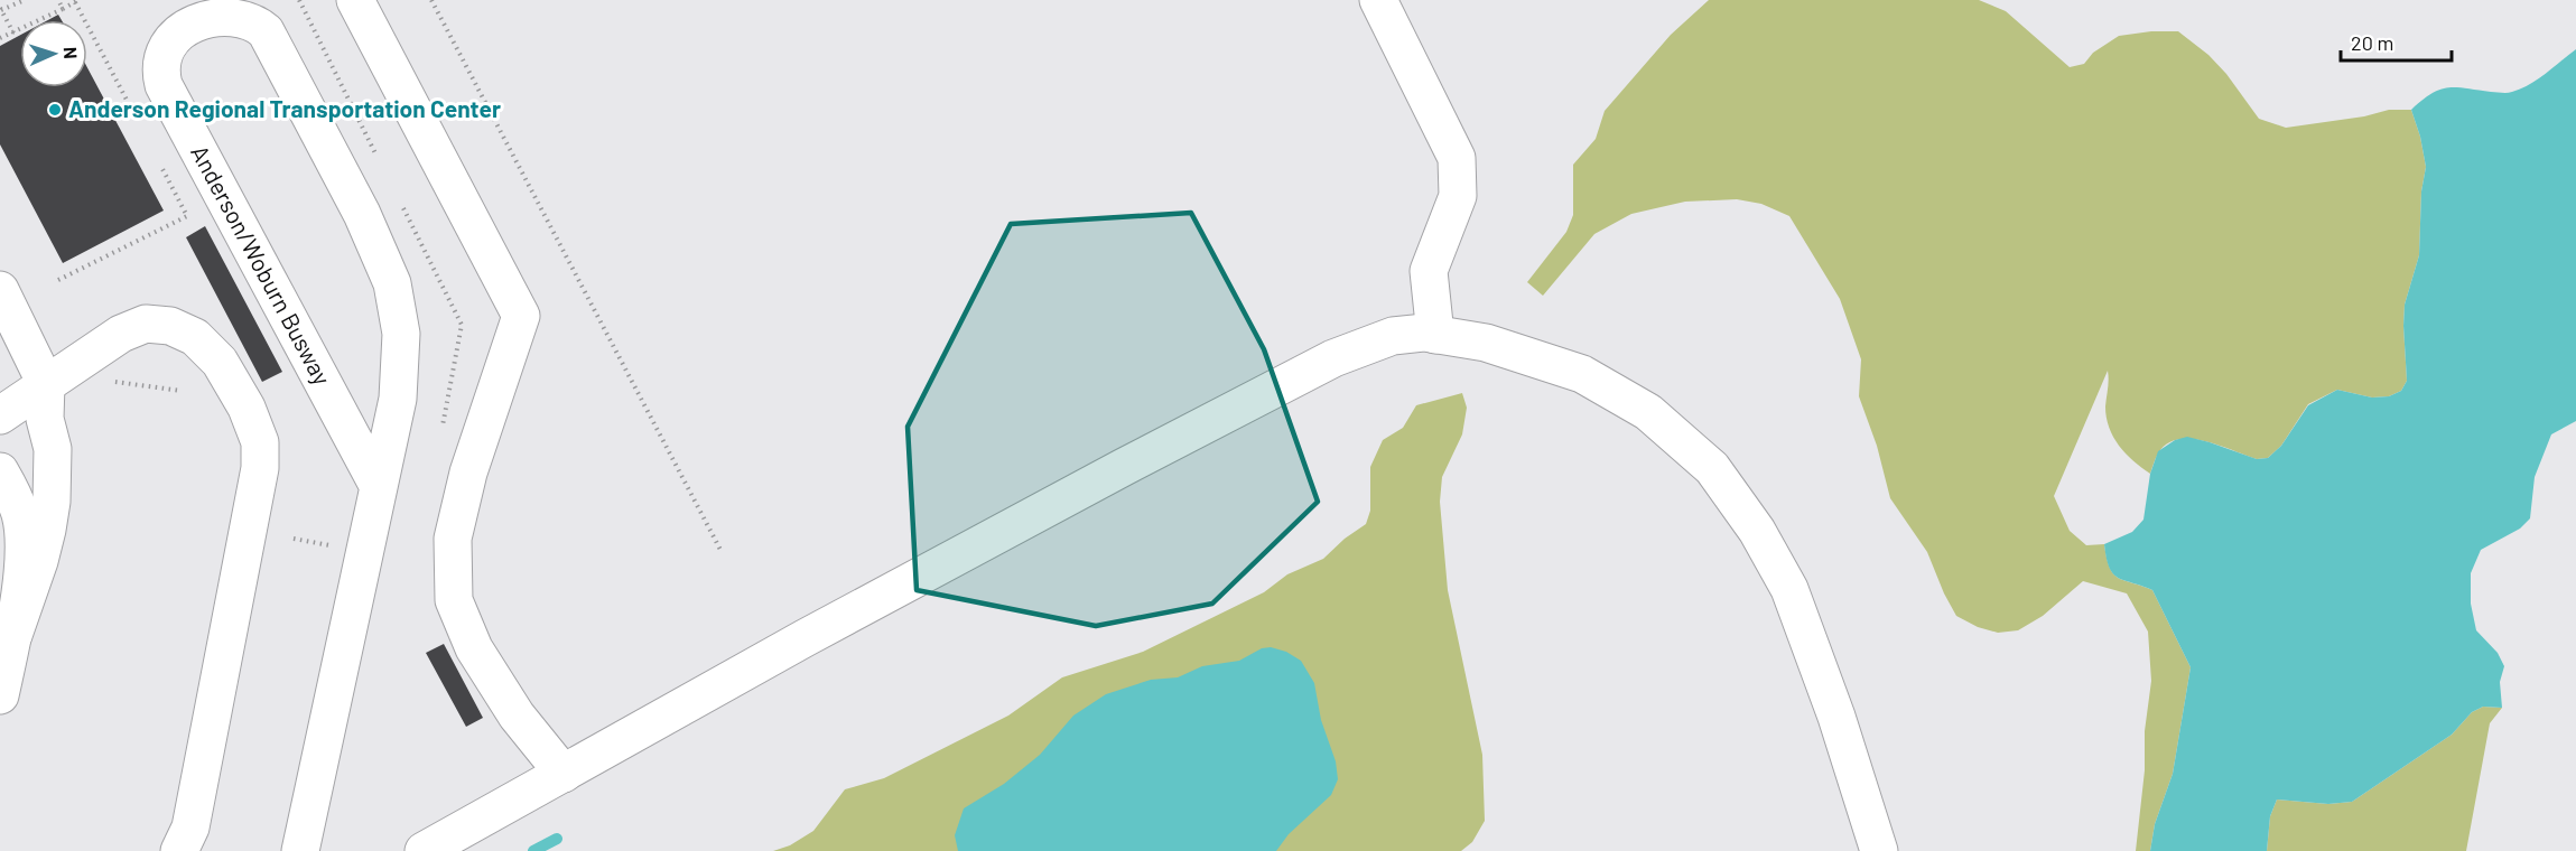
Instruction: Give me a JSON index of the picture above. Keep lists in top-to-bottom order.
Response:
{
  "streets": {
    "street": ["Anderson/Woburn Busway"]
  },
  "places": ["Anderson Regional Transportation Center"],
  "scale_bar": "20 m",
  "north": "right"
}
